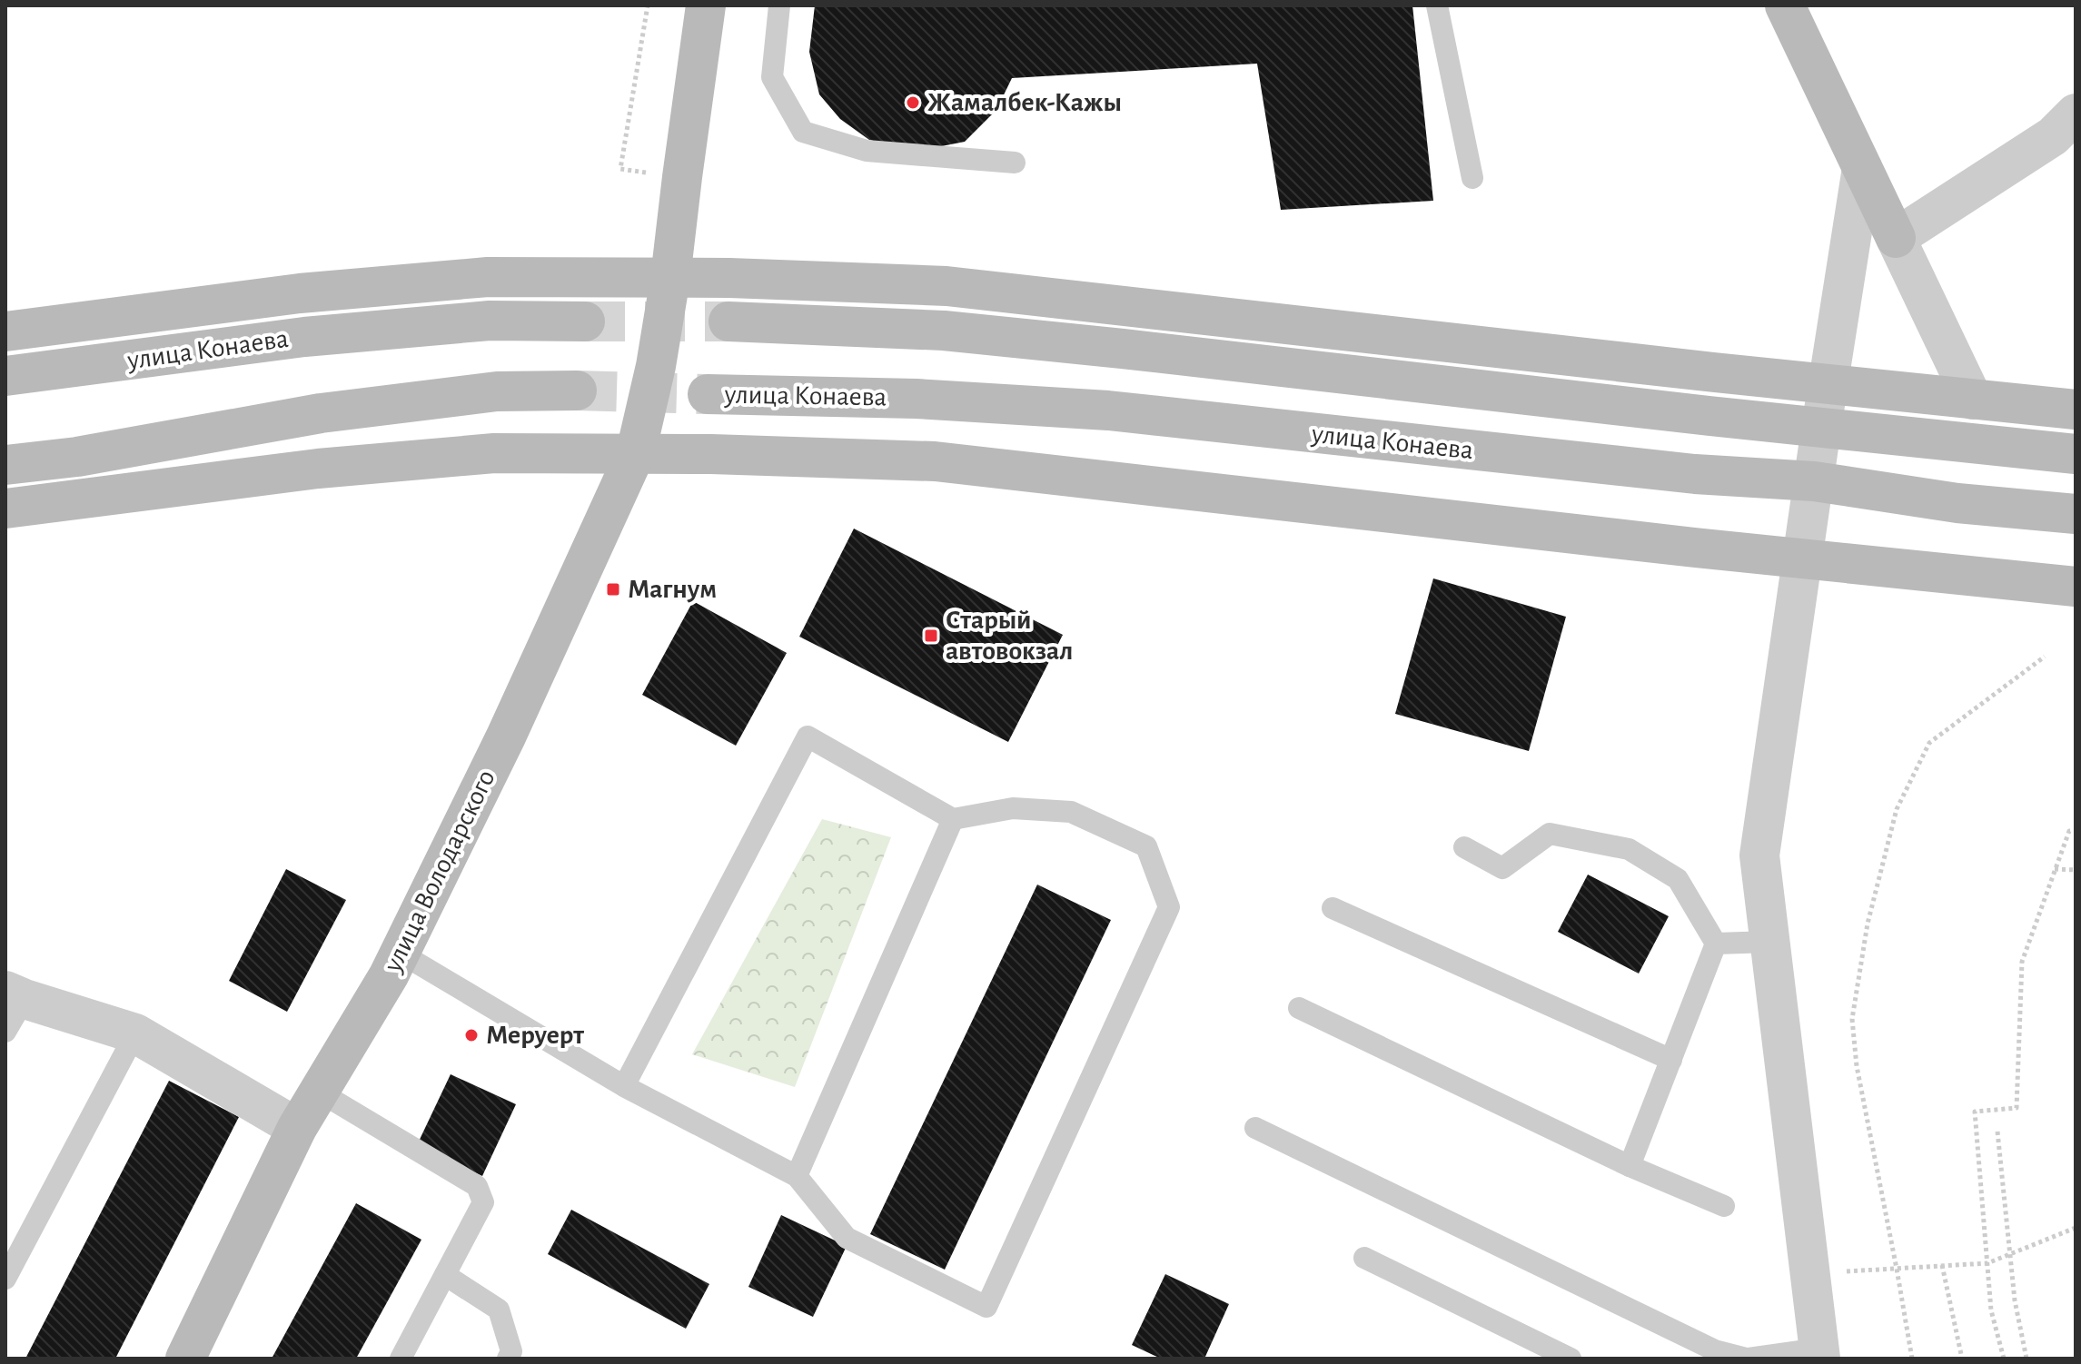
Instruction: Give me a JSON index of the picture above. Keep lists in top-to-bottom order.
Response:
{
  "streets": {
    "main road": ["улица Конаева", "улица Володарского"]
  },
  "places": {
    "other": ["Жамалбек-Кажы", "Меруерт"],
    "transit": ["Магнум", "Старый автовокзал"]
  }
}
